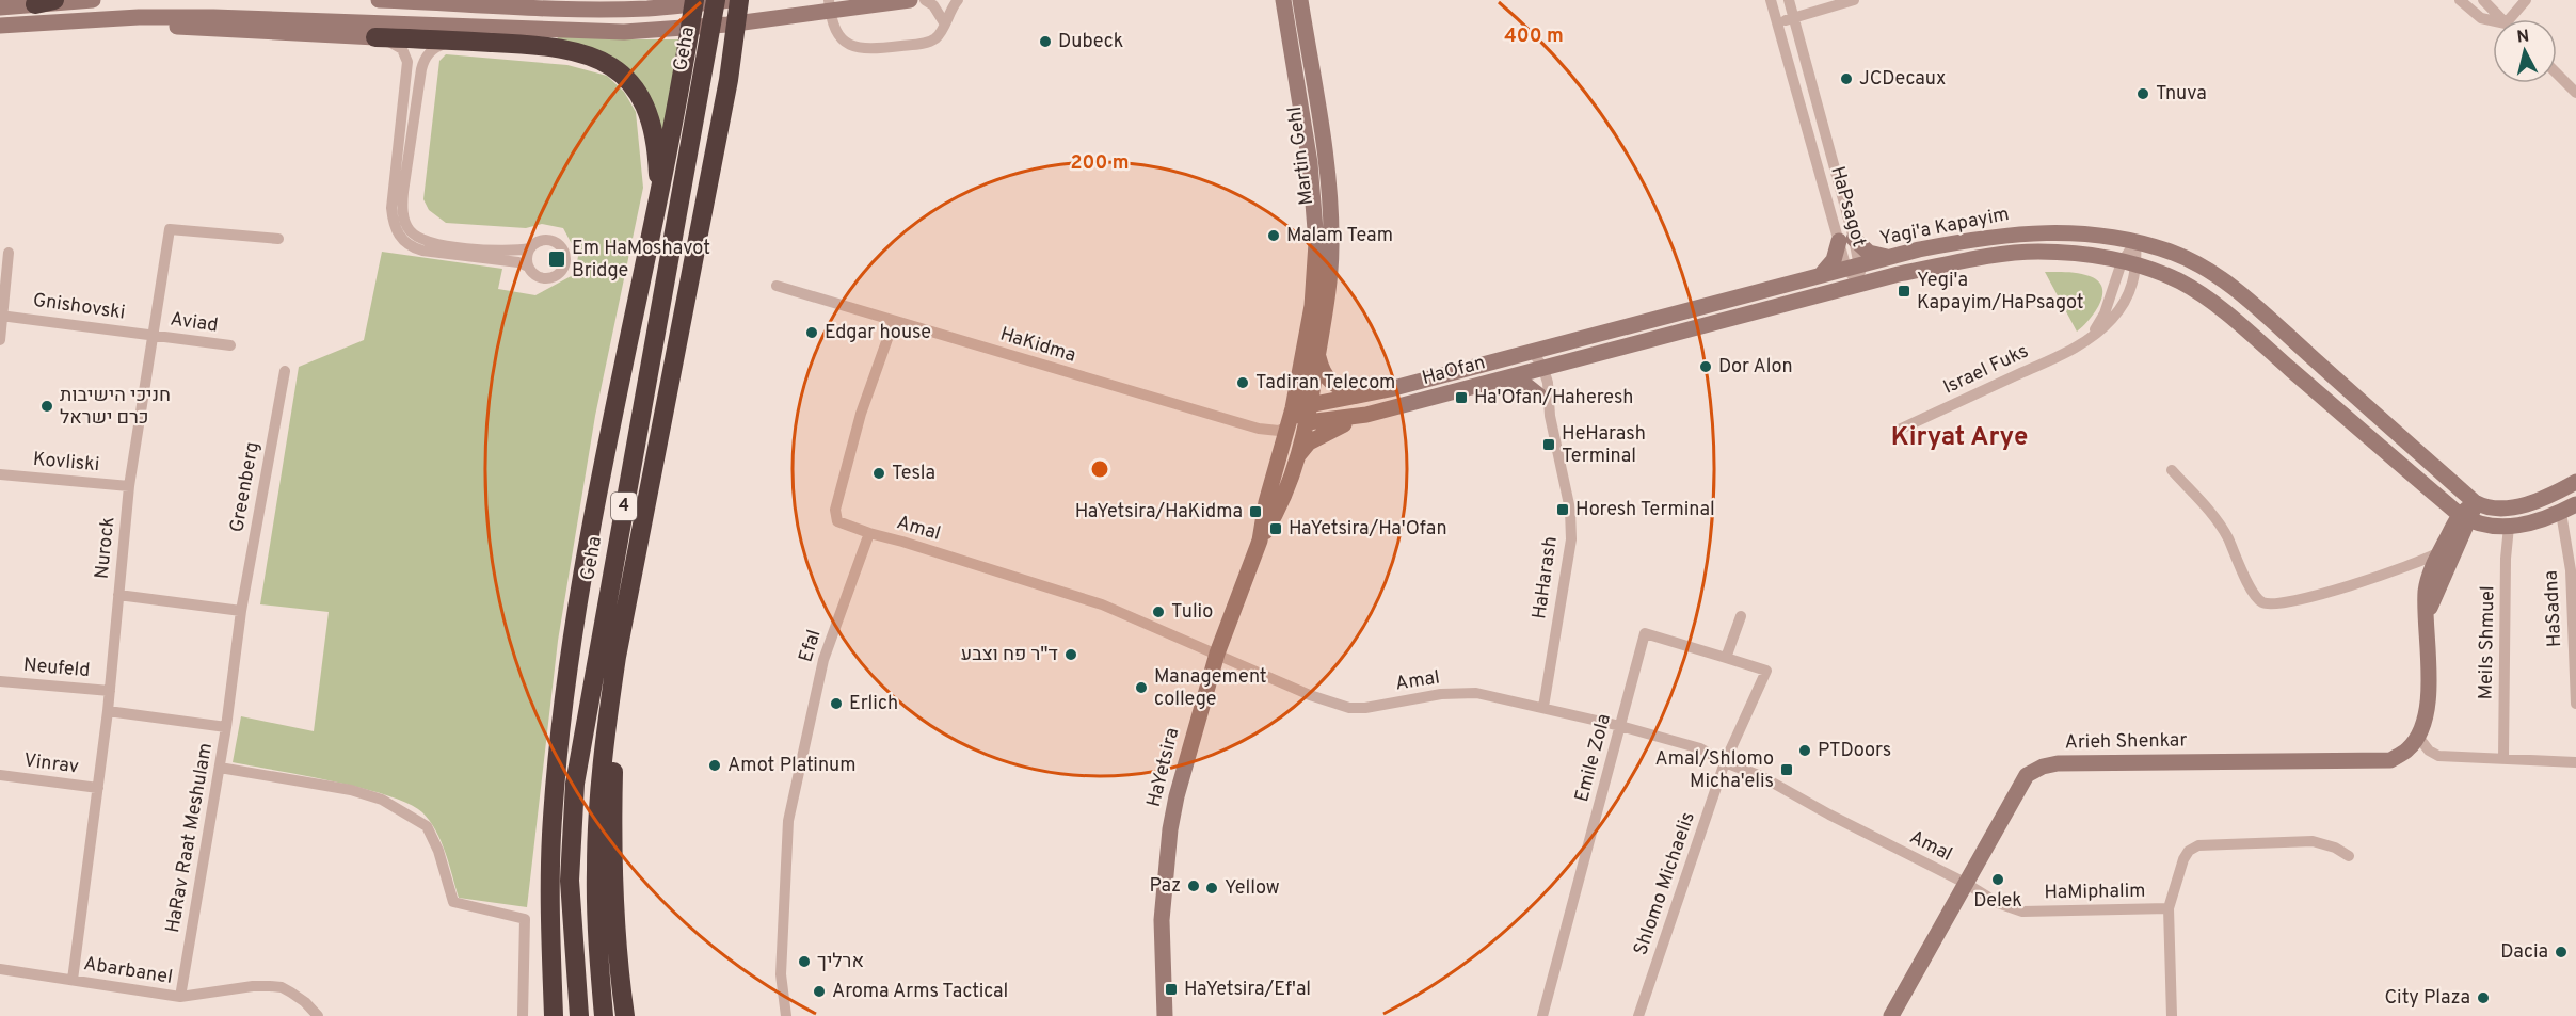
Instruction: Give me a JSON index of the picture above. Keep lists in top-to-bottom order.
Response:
{
  "streets": {
    "highway": ["Geha", "4"],
    "street": [
      "Martin Gehl",
      "HaPsagot",
      "Yagi'a Kapayim",
      "Gnishovski",
      "Aviad",
      "HaKidma",
      "Israel Fuks",
      "HaOfan",
      "Kovliski",
      "Greenberg",
      "Amal",
      "Nurock",
      "HaHarash",
      "HaSadna",
      "Meils Shmuel",
      "Efal",
      "Neufeld",
      "Arieh Shenkar",
      "Emile Zola",
      "Vinrav",
      "HaYetsira",
      "HaRav Raat Meshulam",
      "Shlomo Michaelis",
      "HaMiphalim",
      "Abarbanel"
    ]
  },
  "crossings": [
    ["Martin Gehl", "HaOfan"],
    ["Martin Gehl", "HaYetsira"],
    ["HaPsagot", "Yagi'a Kapayim"],
    ["Yagi'a Kapayim", "Israel Fuks"],
    ["Yagi'a Kapayim", "HaOfan"],
    ["Yagi'a Kapayim", "HaHarash"],
    ["Gnishovski", "Aviad"],
    ["Gnishovski", "Nurock"],
    ["Aviad", "Nurock"],
    ["HaKidma", "HaYetsira"],
    ["HaOfan", "HaHarash"],
    ["HaOfan", "HaYetsira"],
    ["Kovliski", "Nurock"],
    ["Greenberg", "HaRav Raat Meshulam"],
    ["Amal", "HaHarash"],
    ["Amal", "Efal"],
    ["Amal", "Arieh Shenkar"],
    ["Amal", "Emile Zola"],
    ["Amal", "HaYetsira"],
    ["Amal", "Shlomo Michaelis"],
    ["Amal", "HaMiphalim"],
    ["Nurock", "Neufeld"],
    ["Nurock", "Vinrav"],
    ["Nurock", "HaRav Raat Meshulam"],
    ["Nurock", "Abarbanel"],
    ["Emile Zola", "Shlomo Michaelis"],
    ["HaRav Raat Meshulam", "Abarbanel"]
  ],
  "districts": ["Kiryat Arye"],
  "places": {
    "other": [
      "Dubeck",
      "JCDecaux",
      "Tnuva",
      "Malam Team",
      "Edgar house",
      "Dor Alon",
      "Tadiran Telecom",
      "חניכי הישיבות כרם ישראל",
      "Tesla",
      "Tulio",
      "ד\"ר פח וצבע",
      "Management college",
      "Erlich",
      "PTDoors",
      "Amot Platinum",
      "Delek",
      "Paz",
      "Yellow",
      "Dacia",
      "ארליך",
      "Aroma Arms Tactical",
      "City Plaza"
    ],
    "transit": [
      "Em HaMoshavot Bridge",
      "Yegi'a Kapayim/HaPsagot",
      "Ha'Ofan/Haheresh",
      "HeHarash Terminal",
      "Horesh Terminal",
      "HaYetsira/HaKidma",
      "HaYetsira/Ha'Ofan",
      "Amal/Shlomo Micha'elis",
      "HaYetsira/Ef'al"
    ]
  },
  "north": "top",
  "rings": ["400 m", "200 m"]
}
